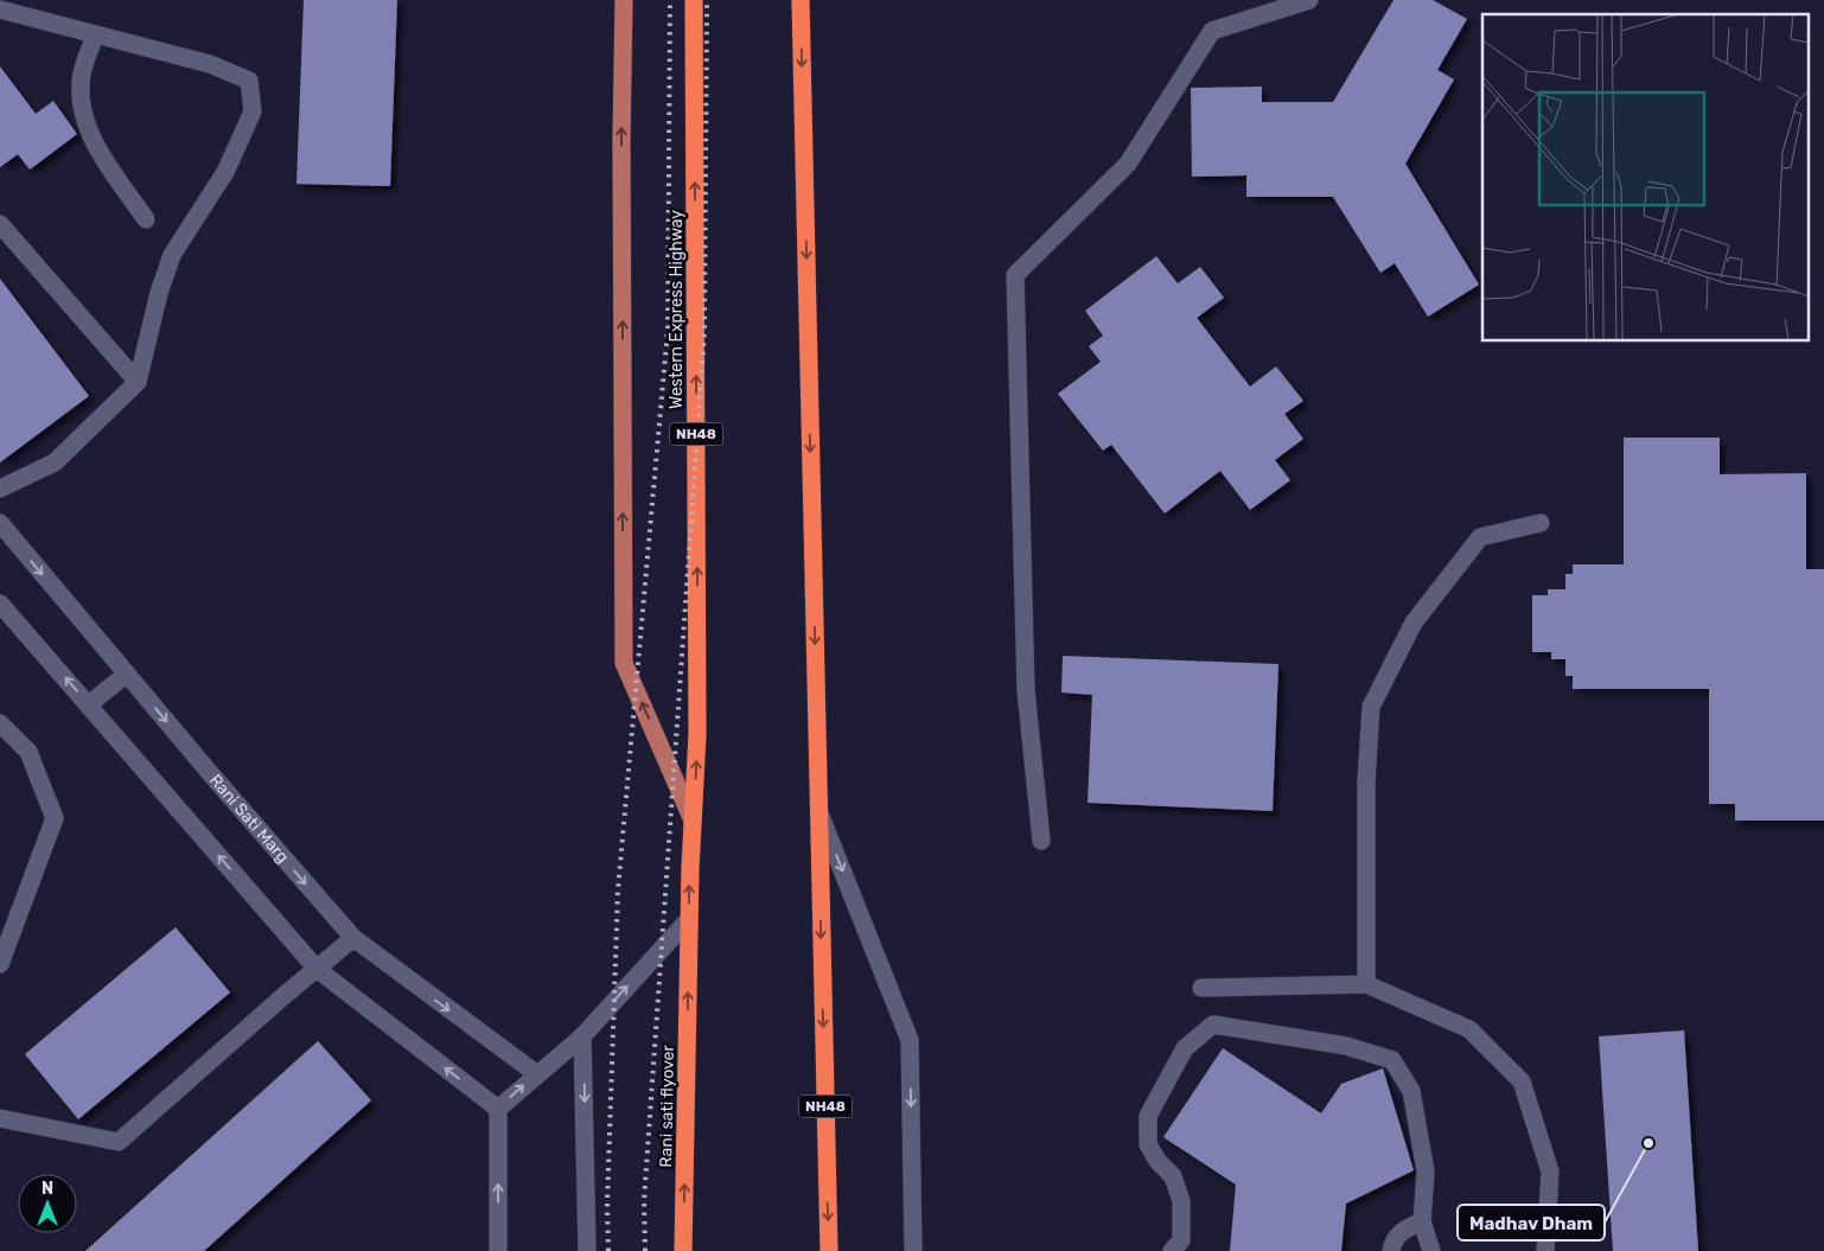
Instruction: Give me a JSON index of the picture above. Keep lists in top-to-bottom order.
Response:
{
  "streets": {
    "highway": ["Western Express Highway", "NH48", "Rani sati flyover"],
    "street": ["Rani Sati Marg"]
  },
  "crossings": [
    ["Western Express Highway", "Rani sati flyover"]
  ],
  "places": ["Madhav Dham"],
  "north": "top"
}
